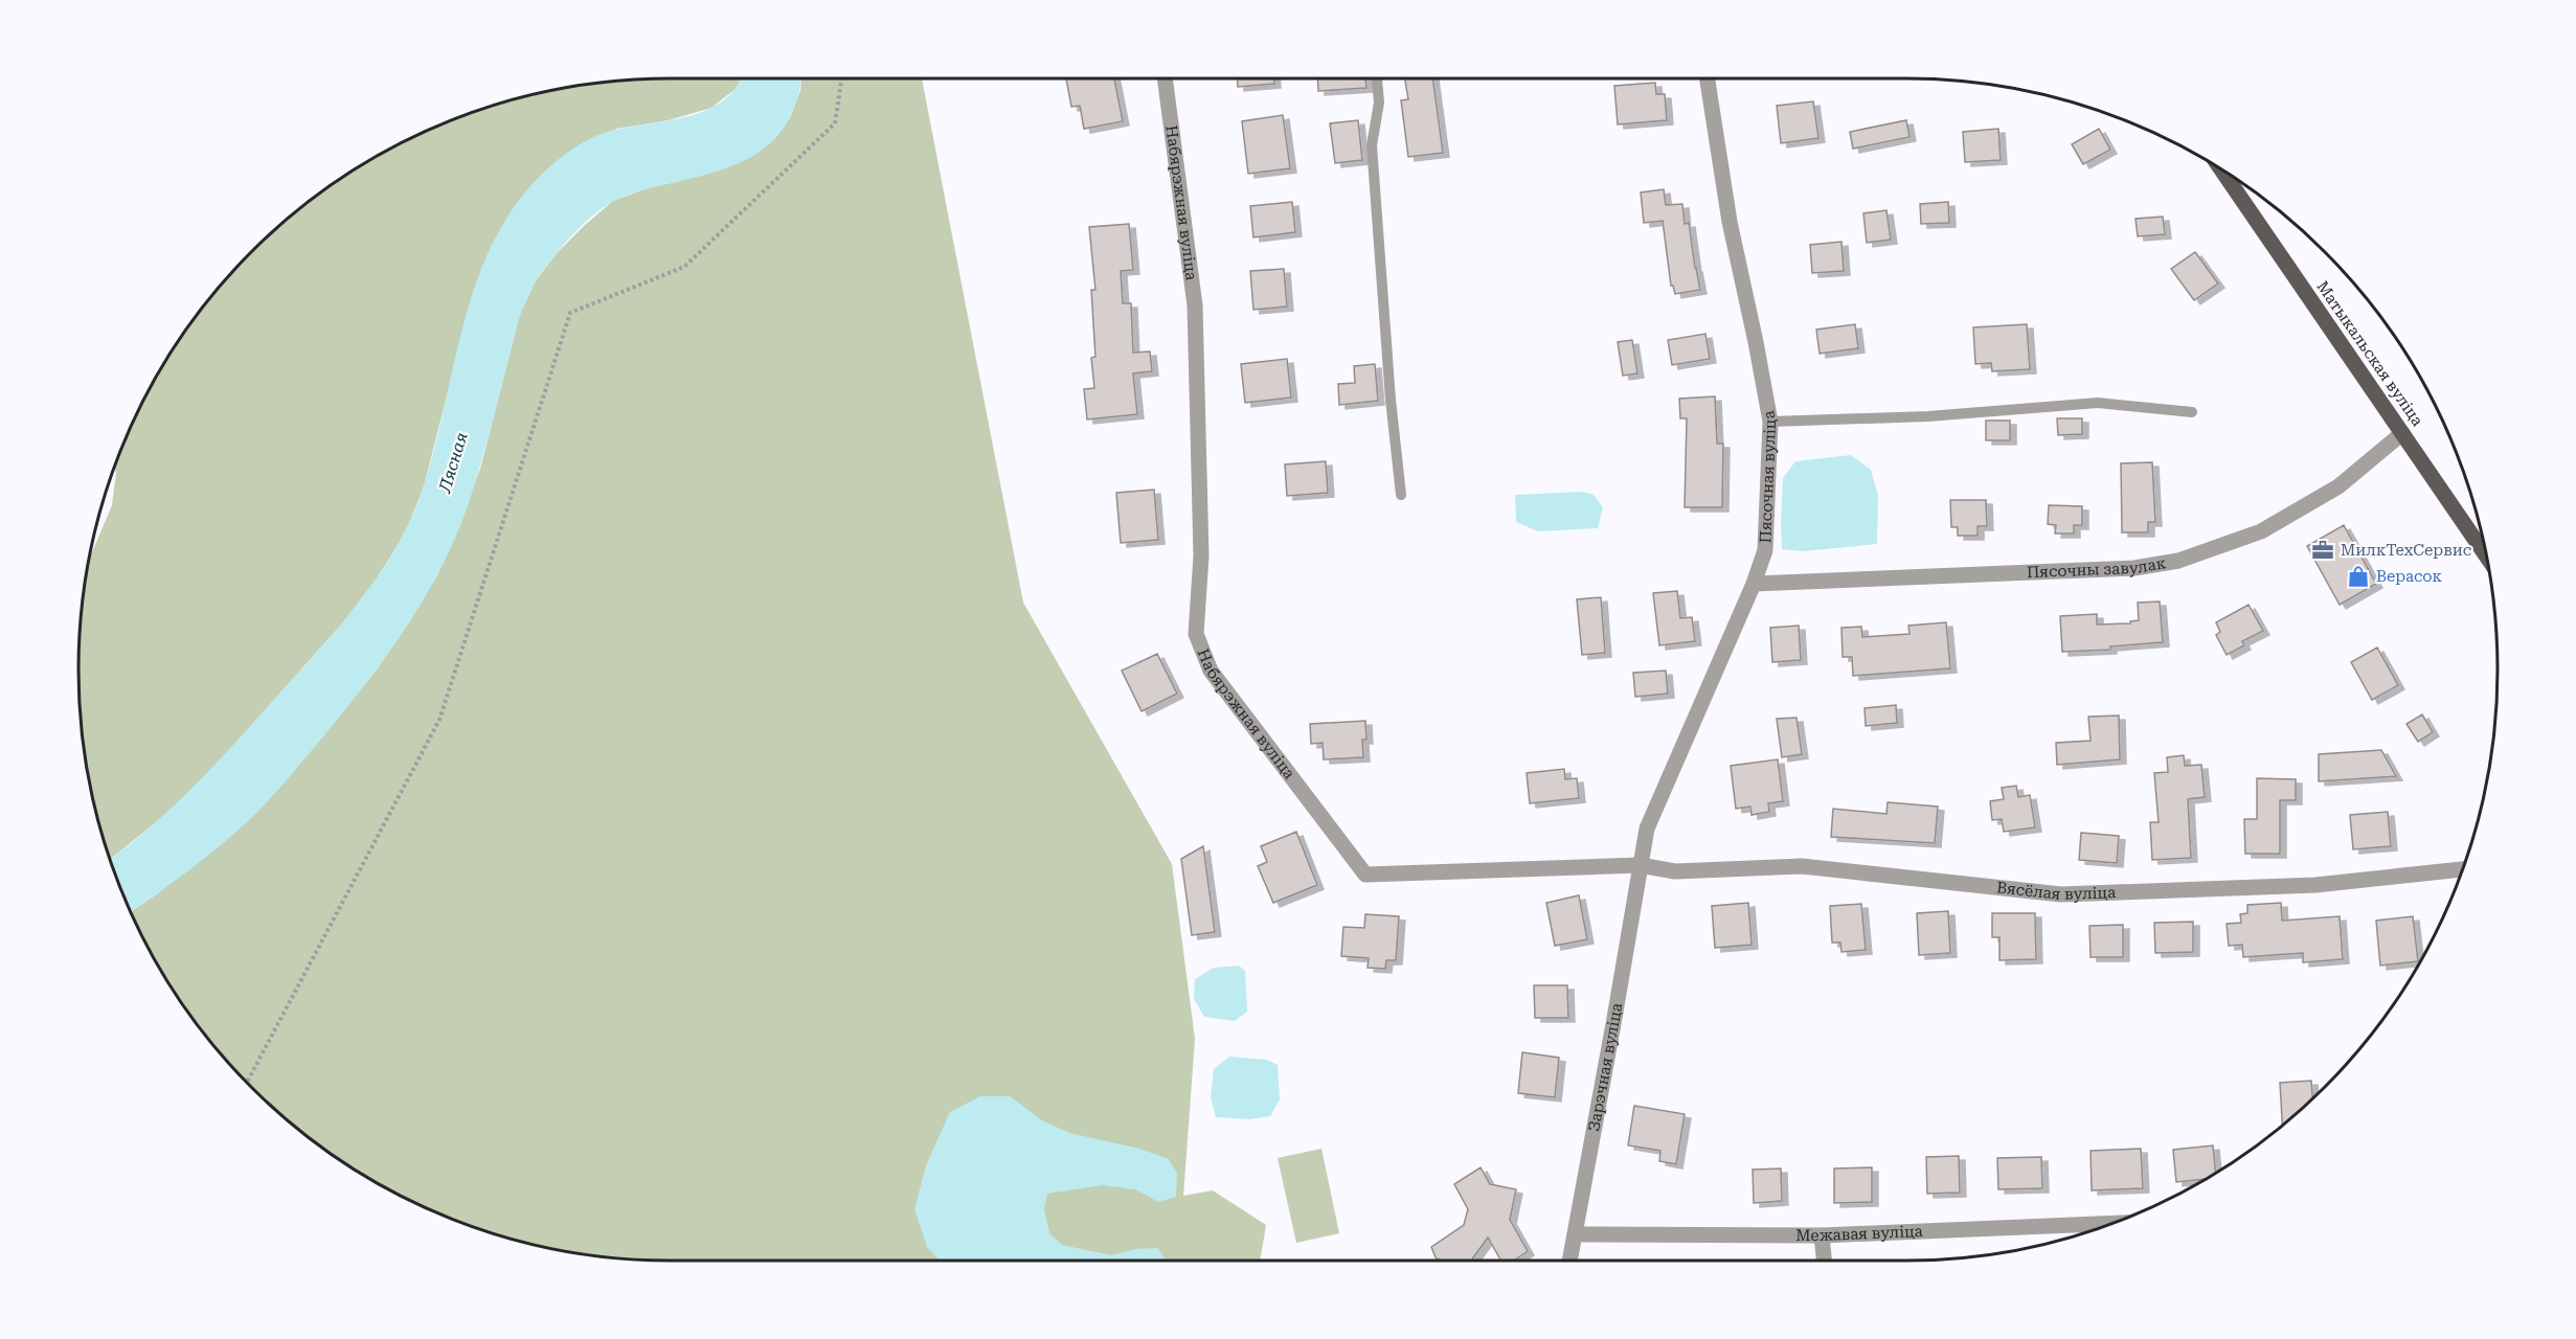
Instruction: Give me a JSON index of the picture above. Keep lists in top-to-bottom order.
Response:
{
  "streets": {
    "main road": ["Матыкальская вуліца"],
    "street": [
      "Набярэжная вуліца",
      "Пясочная вуліца",
      "Пясочны завулак",
      "Вясёлая вуліца",
      "Зарэчная вуліца",
      "Межавая вуліца"
    ]
  },
  "crossings": [
    ["Набярэжная вуліца", "Пясочная вуліца"],
    ["Набярэжная вуліца", "Вясёлая вуліца"],
    ["Набярэжная вуліца", "Зарэчная вуліца"],
    ["Матыкальская вуліца", "Пясочны завулак"],
    ["Пясочная вуліца", "Пясочны завулак"],
    ["Пясочная вуліца", "Вясёлая вуліца"],
    ["Пясочная вуліца", "Зарэчная вуліца"],
    ["Вясёлая вуліца", "Зарэчная вуліца"],
    ["Зарэчная вуліца", "Межавая вуліца"]
  ],
  "water": ["Лясная"],
  "places": {
    "office": ["МилкТехСервис"],
    "shop": ["Верасок"]
  }
}
